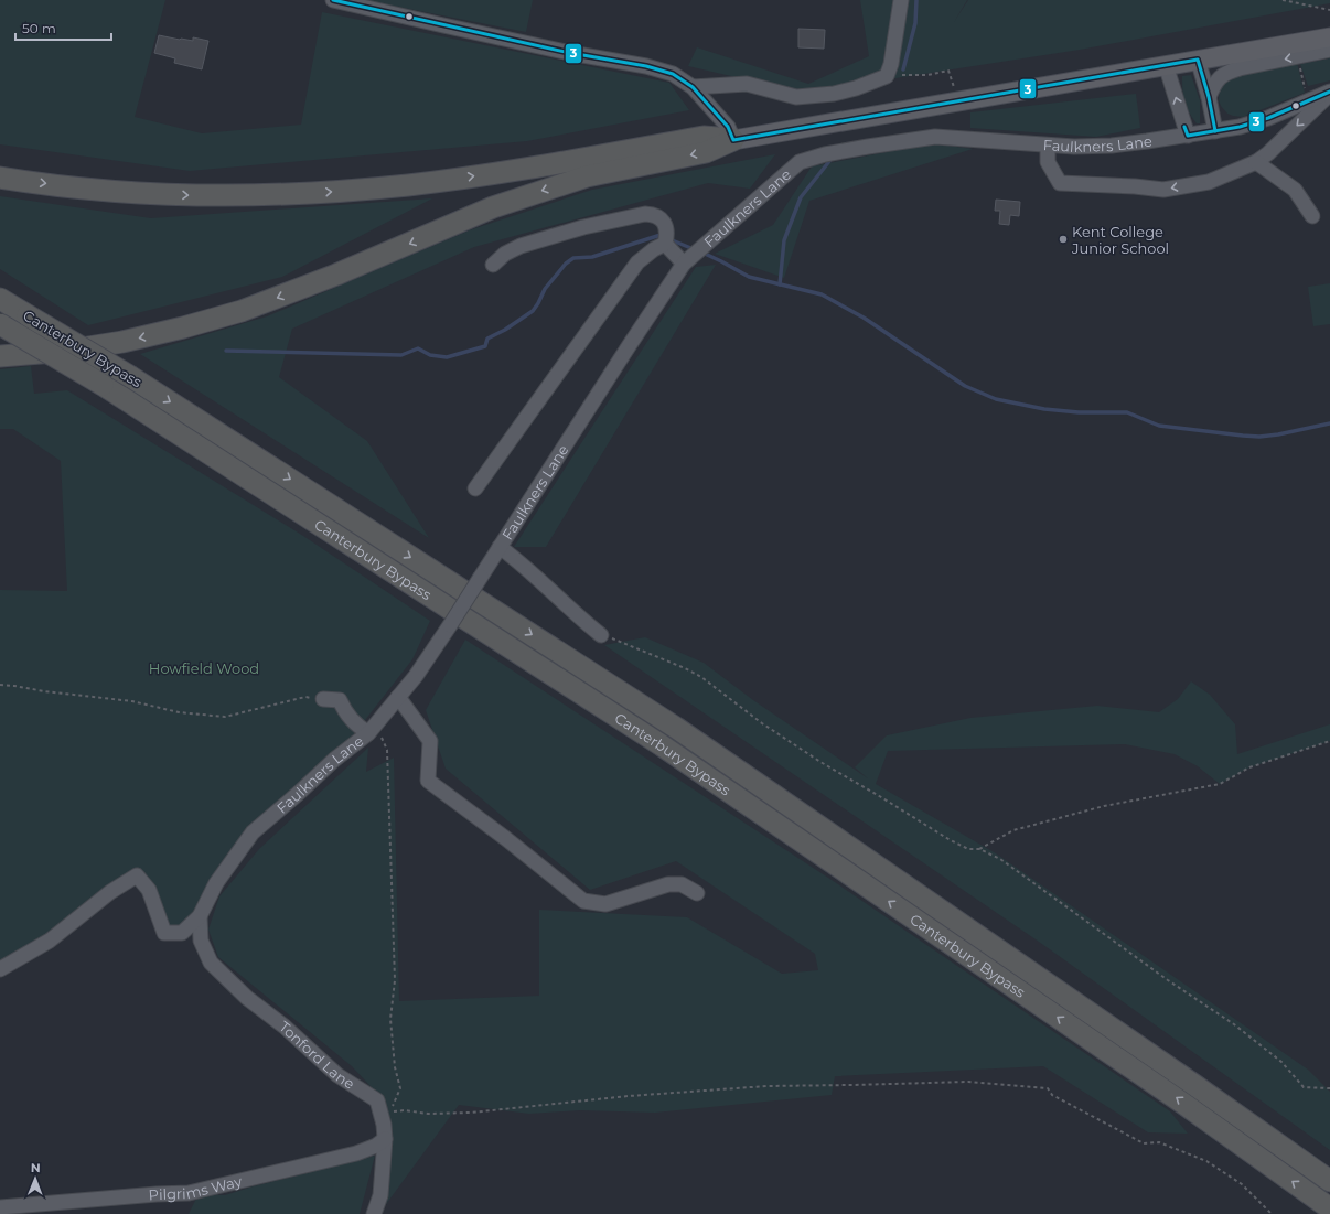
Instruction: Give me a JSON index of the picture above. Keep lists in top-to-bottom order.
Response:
{
  "streets": {
    "highway": ["Canterbury Bypass"],
    "street": ["Faulkners Lane", "Tonford Lane", "Pilgrims Way"]
  },
  "crossings": [
    ["Faulkners Lane", "Tonford Lane"],
    ["Tonford Lane", "Pilgrims Way"]
  ],
  "parks": ["Howfield Wood"],
  "places": ["Kent College Junior School"],
  "lines": ["transit line 3"],
  "scale_bar": "50 m",
  "north": "top"
}
